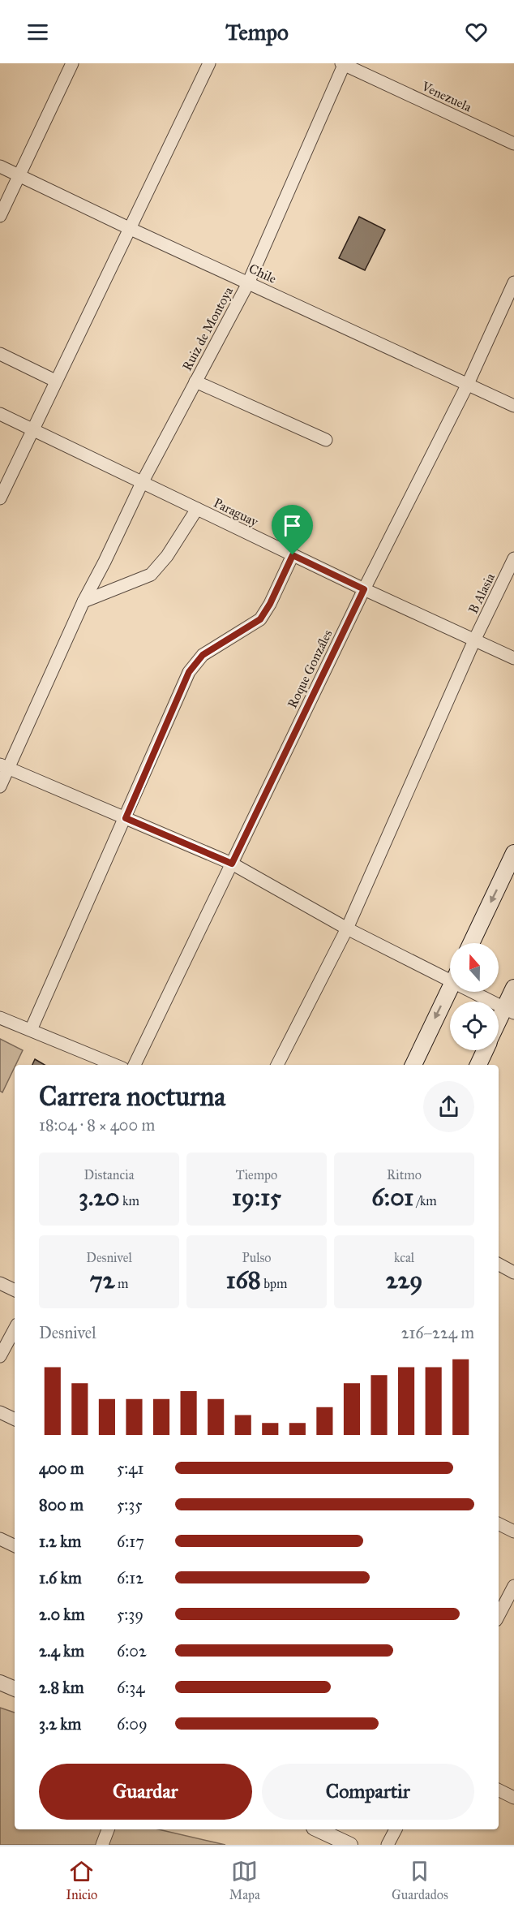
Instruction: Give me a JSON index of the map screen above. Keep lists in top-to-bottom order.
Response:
{
  "streets": {
    "street": [
      "Venezuela",
      "Chile",
      "Ruiz de Montoya",
      "Paraguay",
      "B Alasia",
      "Roque Gonzáles"
    ]
  },
  "crossings": [
    ["Venezuela", "Ruiz de Montoya"],
    ["Chile", "Ruiz de Montoya"],
    ["Chile", "Roque Gonzáles"],
    ["Ruiz de Montoya", "Paraguay"],
    ["Paraguay", "B Alasia"],
    ["Paraguay", "Roque Gonzáles"]
  ],
  "north": "top",
  "page": {
    "header": "Tempo",
    "heading": ["Carrera nocturna", "18:04 · 8 × 400 m"],
    "stats": [
      ["Distancia", "3.20 km"],
      ["Tiempo", "19:15"],
      ["Ritmo", "6:01 /km"],
      ["Desnivel", "72 m"],
      ["Pulso", "168 bpm"],
      ["kcal", "229"]
    ],
    "chart": ["Desnivel", "216–224 m"],
    "list": [
      {
        "name": "400 m",
        "note": "5:41"
      },
      {
        "name": "800 m",
        "note": "5:35"
      },
      {
        "name": "1.2 km",
        "note": "6:17"
      },
      {
        "name": "1.6 km",
        "note": "6:12"
      },
      {
        "name": "2.0 km",
        "note": "5:39"
      },
      {
        "name": "2.4 km",
        "note": "6:02"
      },
      {
        "name": "2.8 km",
        "note": "6:34"
      },
      {
        "name": "3.2 km",
        "note": "6:09"
      }
    ],
    "buttons": ["Guardar", "Compartir"],
    "tabs": ["Inicio", "Mapa", "Guardados"]
  }
}
